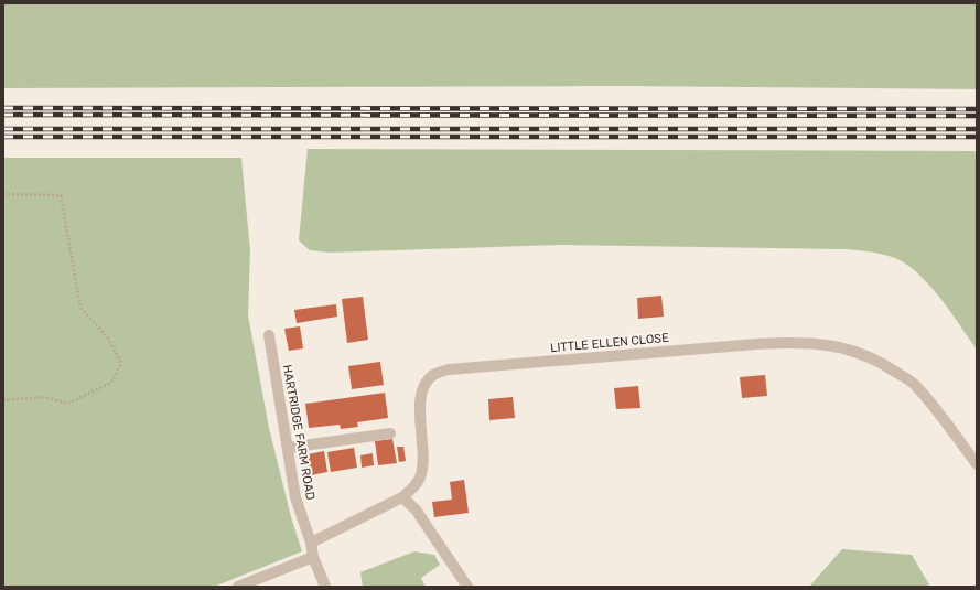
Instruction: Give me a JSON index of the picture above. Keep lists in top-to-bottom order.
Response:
{
  "streets": {
    "street": ["LITTLE ELLEN CLOSE", "HARTRIDGE FARM ROAD"]
  },
  "crossings": [
    ["LITTLE ELLEN CLOSE", "HARTRIDGE FARM ROAD"]
  ]
}
